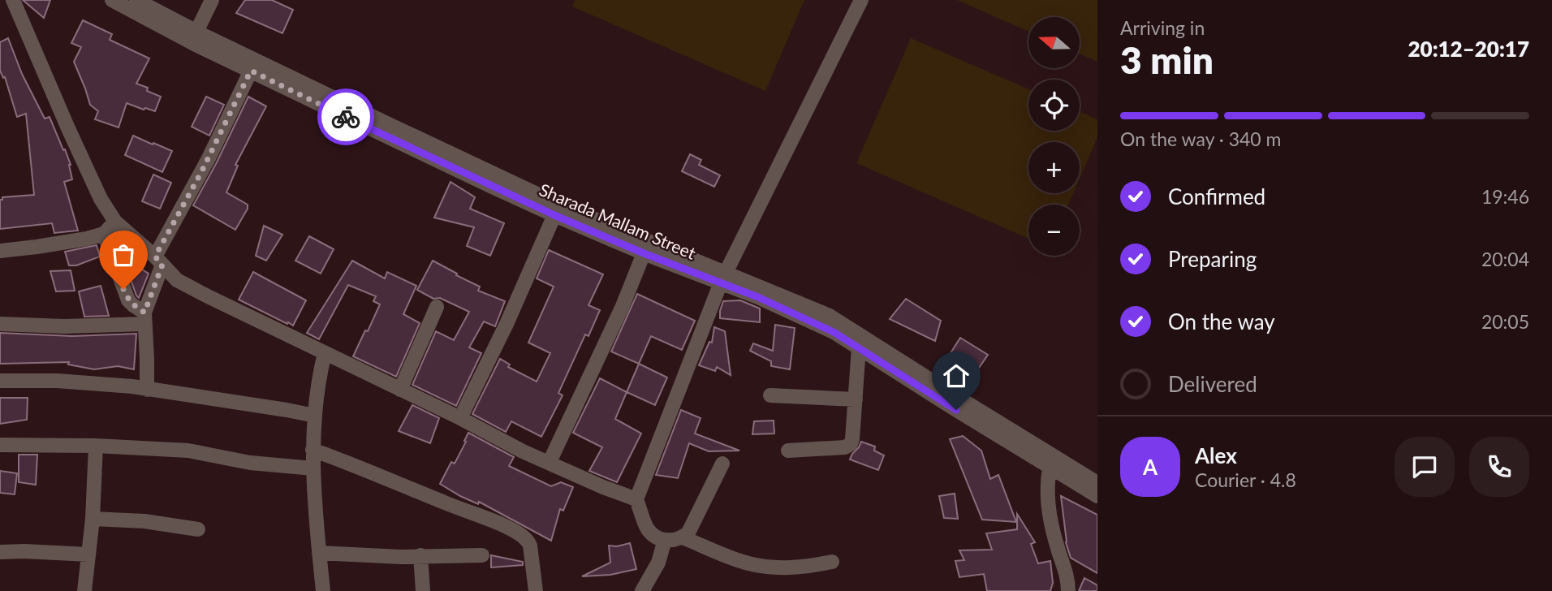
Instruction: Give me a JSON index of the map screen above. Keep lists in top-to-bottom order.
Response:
{
  "streets": {
    "street": ["Sharada Mallam Street"]
  },
  "north": "left",
  "page": {
    "heading": ["3 min", "Arriving in", "20:12–20:17"],
    "panel": ["Alex", "Courier · 4.8"],
    "map_buttons": ["+", "−"],
    "bar": "On the way · 340 m",
    "list": [
      ["Confirmed", "19:46"],
      ["Preparing", "20:04"],
      ["On the way", "20:05"],
      "Delivered"
    ],
    "round": "A"
  }
}
